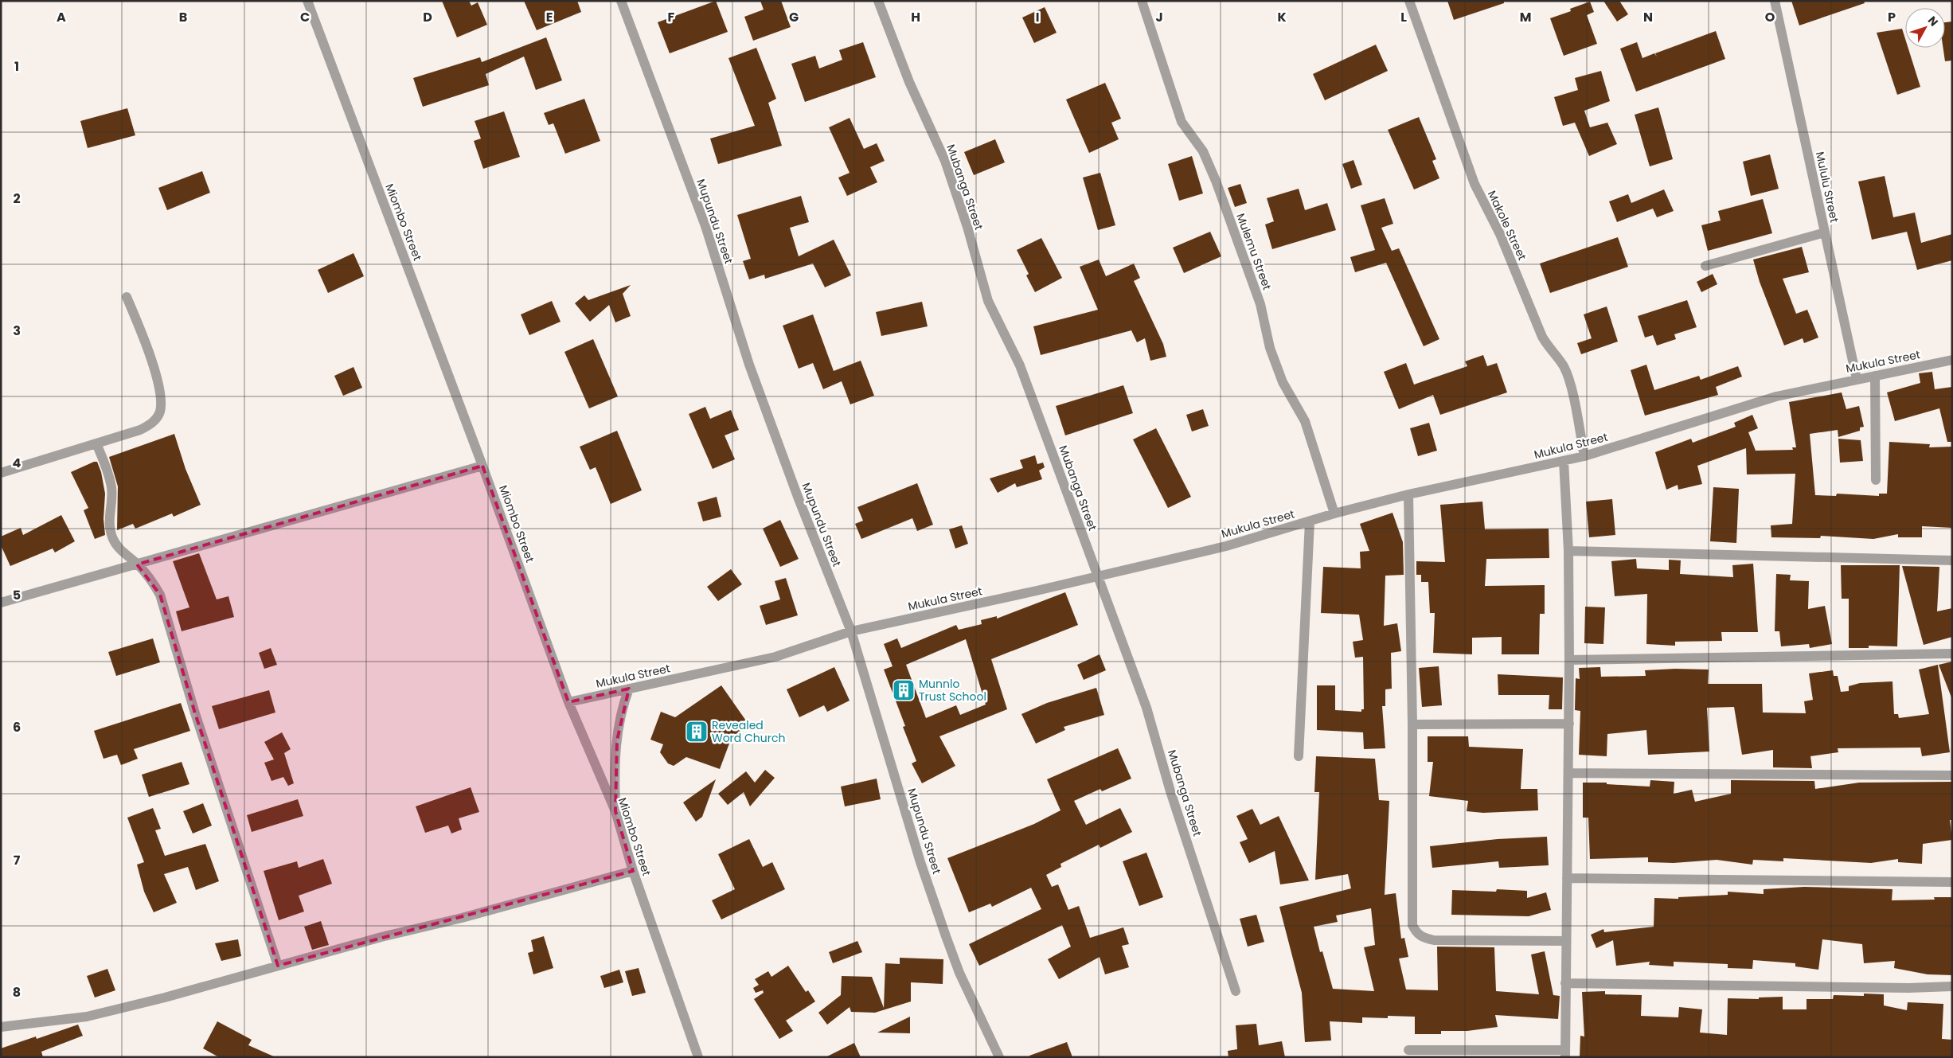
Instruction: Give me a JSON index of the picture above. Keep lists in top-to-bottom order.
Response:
{
  "streets": {
    "street": [
      "Mubanga Street",
      "Mululu Street",
      "Mupundu Street",
      "Miombo Street",
      "Makole Street",
      "Mulemu Street",
      "Mukula Street"
    ]
  },
  "crossings": [
    ["Mubanga Street", "Mukula Street"],
    ["Mululu Street", "Mukula Street"],
    ["Mupundu Street", "Mukula Street"],
    ["Miombo Street", "Mukula Street"],
    ["Makole Street", "Mukula Street"],
    ["Mulemu Street", "Mukula Street"]
  ],
  "places": {
    "building": ["Munnlo Trust School", "Revealed Word Church"]
  },
  "north": "top right",
  "grid": {
    "columns": [
      "A",
      "B",
      "C",
      "D",
      "E",
      "F",
      "G",
      "H",
      "I",
      "J",
      "K",
      "L",
      "M",
      "N",
      "O",
      "P"
    ],
    "rows": [
      "1",
      "2",
      "3",
      "4",
      "5",
      "6",
      "7",
      "8"
    ]
  }
}
